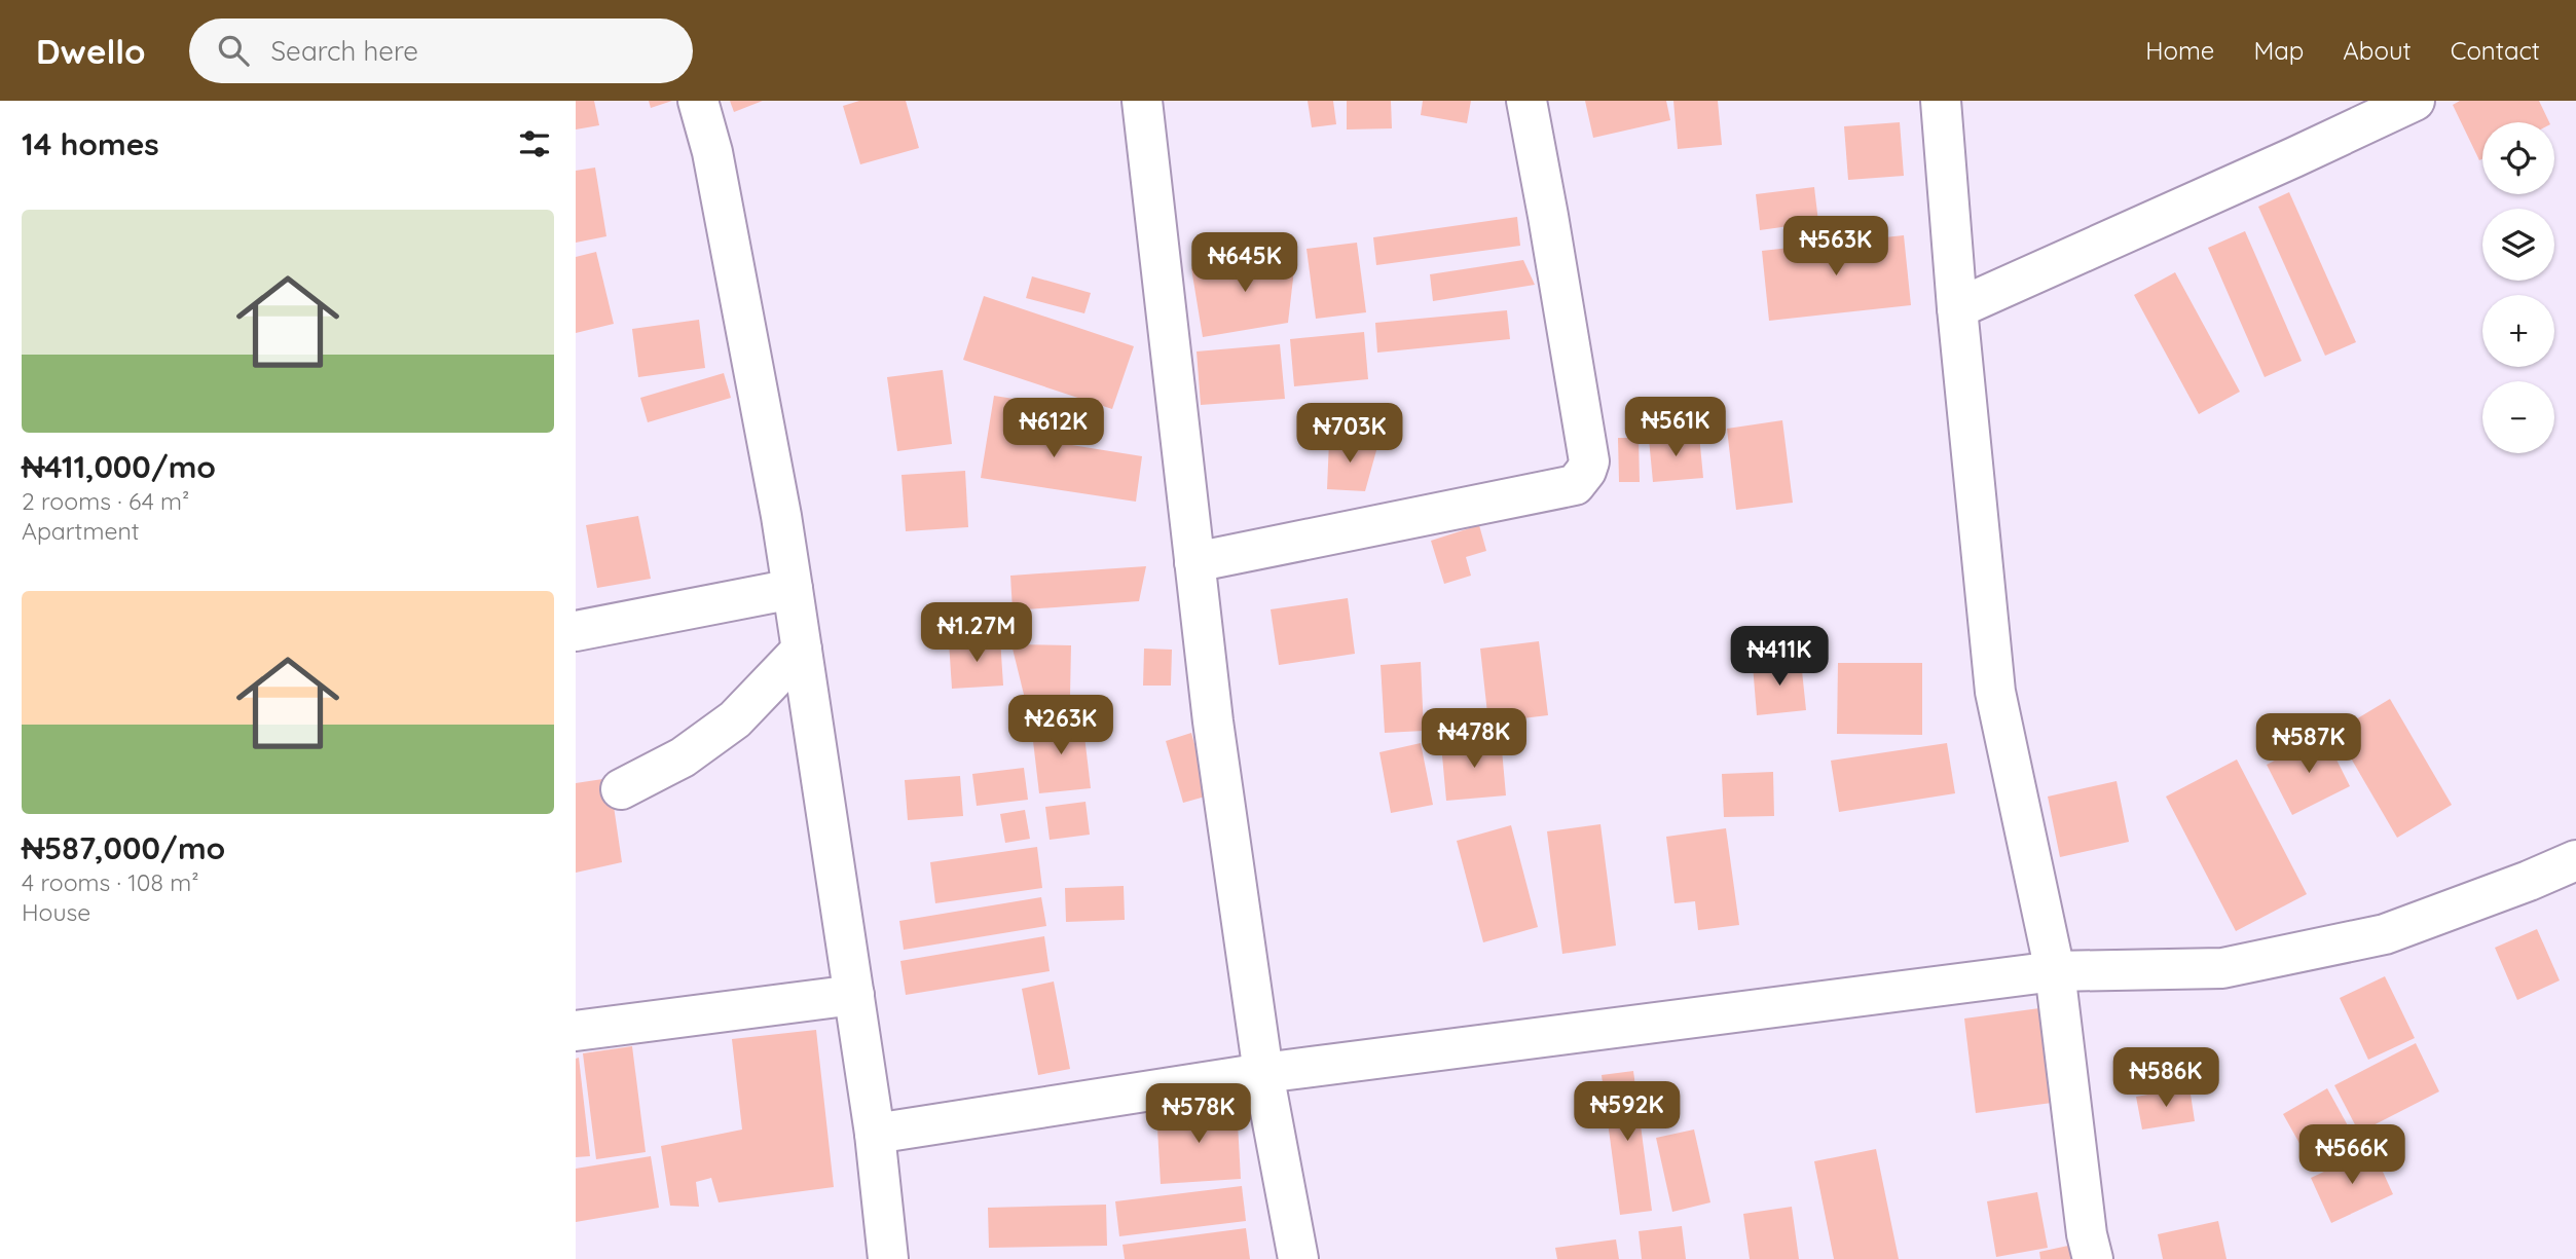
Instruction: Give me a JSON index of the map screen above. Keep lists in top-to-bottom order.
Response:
{
  "page": {
    "header": "Dwello",
    "search": "Search here",
    "nav": [
      "Home",
      "Map",
      "About",
      "Contact"
    ],
    "heading": "14 homes",
    "map_buttons": ["+", "−"],
    "list": [
      {
        "name": "₦411,000/mo",
        "note": "2 rooms · 64 m² · Apartment"
      },
      {
        "name": "₦587,000/mo",
        "note": "4 rooms · 108 m² · House"
      }
    ],
    "price": [
      "₦563K",
      "₦645K",
      "₦561K",
      "₦612K",
      "₦703K",
      "₦1.27M",
      "₦411K",
      "₦263K",
      "₦478K",
      "₦587K",
      "₦586K",
      "₦592K",
      "₦578K",
      "₦566K"
    ]
  }
}
